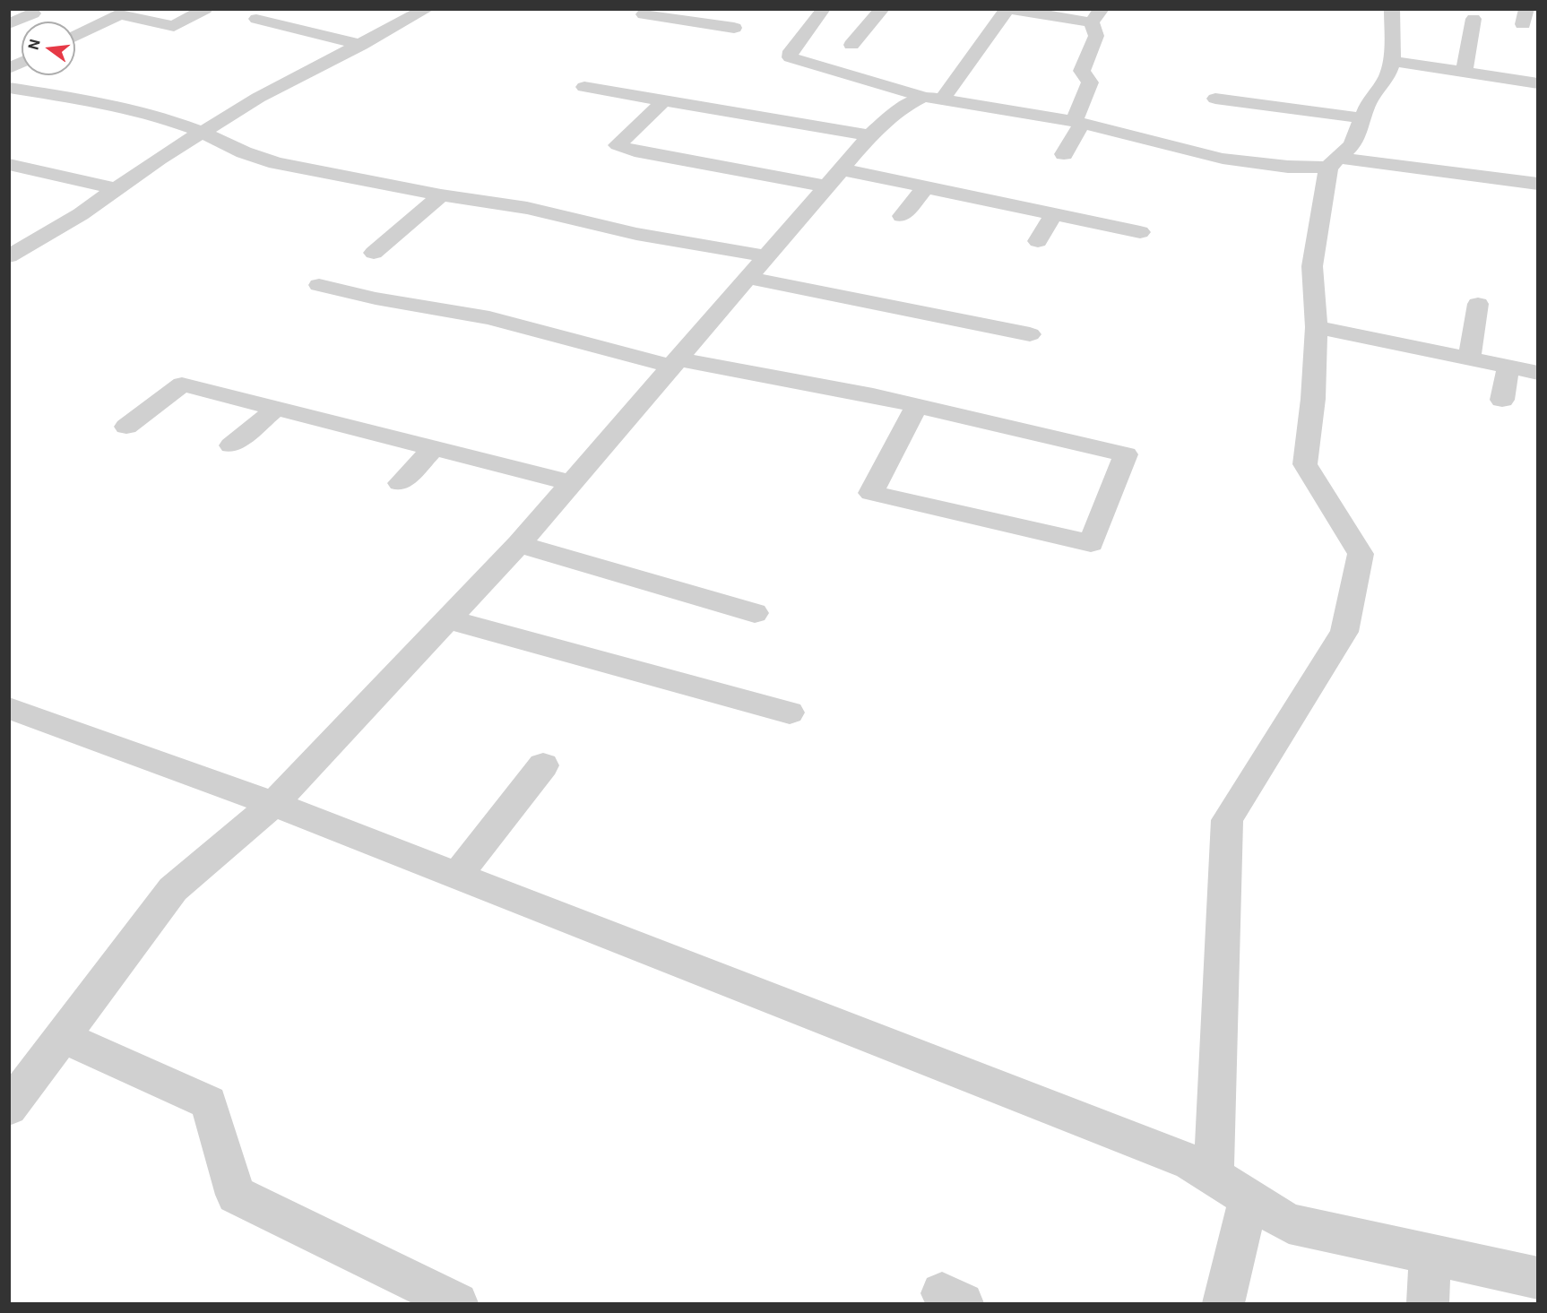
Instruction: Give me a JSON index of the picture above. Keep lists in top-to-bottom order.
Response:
{
  "north": "left"
}
